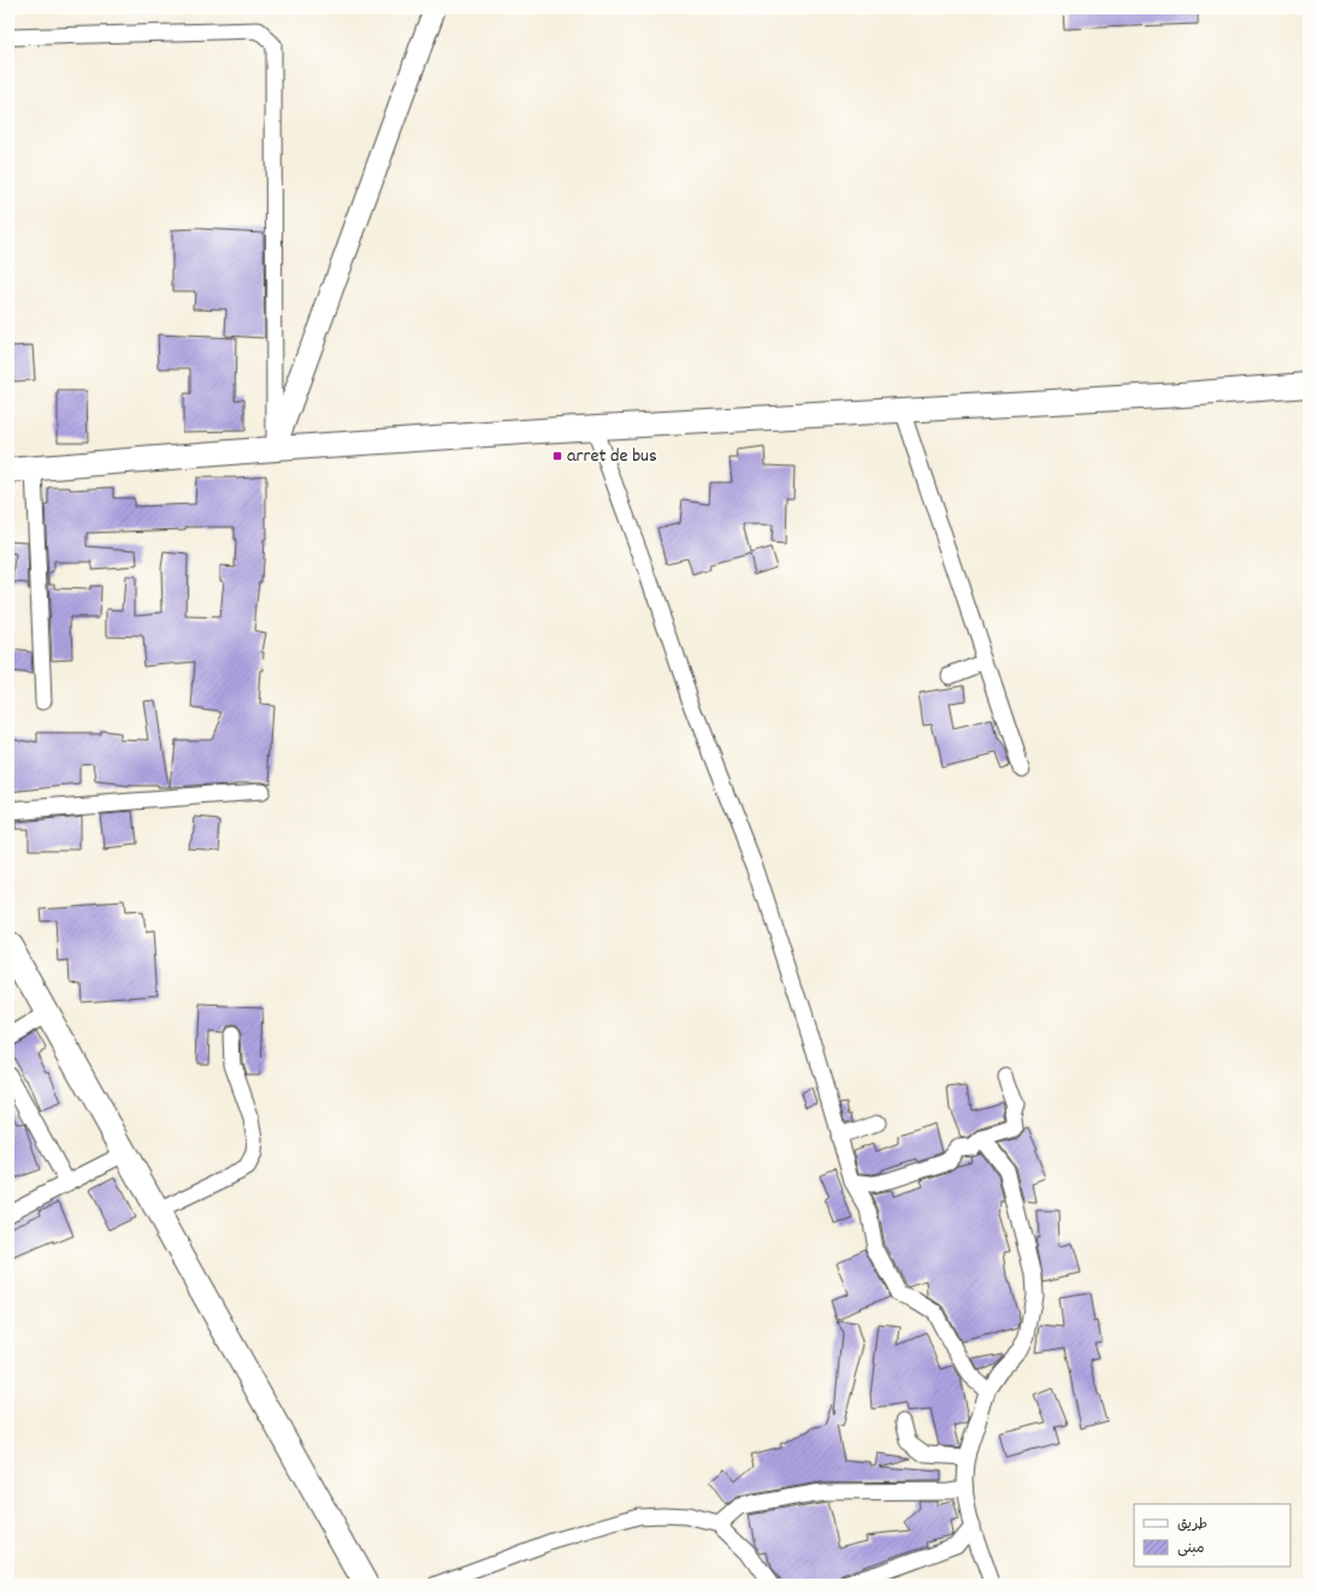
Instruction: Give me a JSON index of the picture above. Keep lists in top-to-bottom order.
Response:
{
  "places": {
    "transit": ["arret de bus"]
  },
  "legend": ["طريق", "مبنى"]
}
